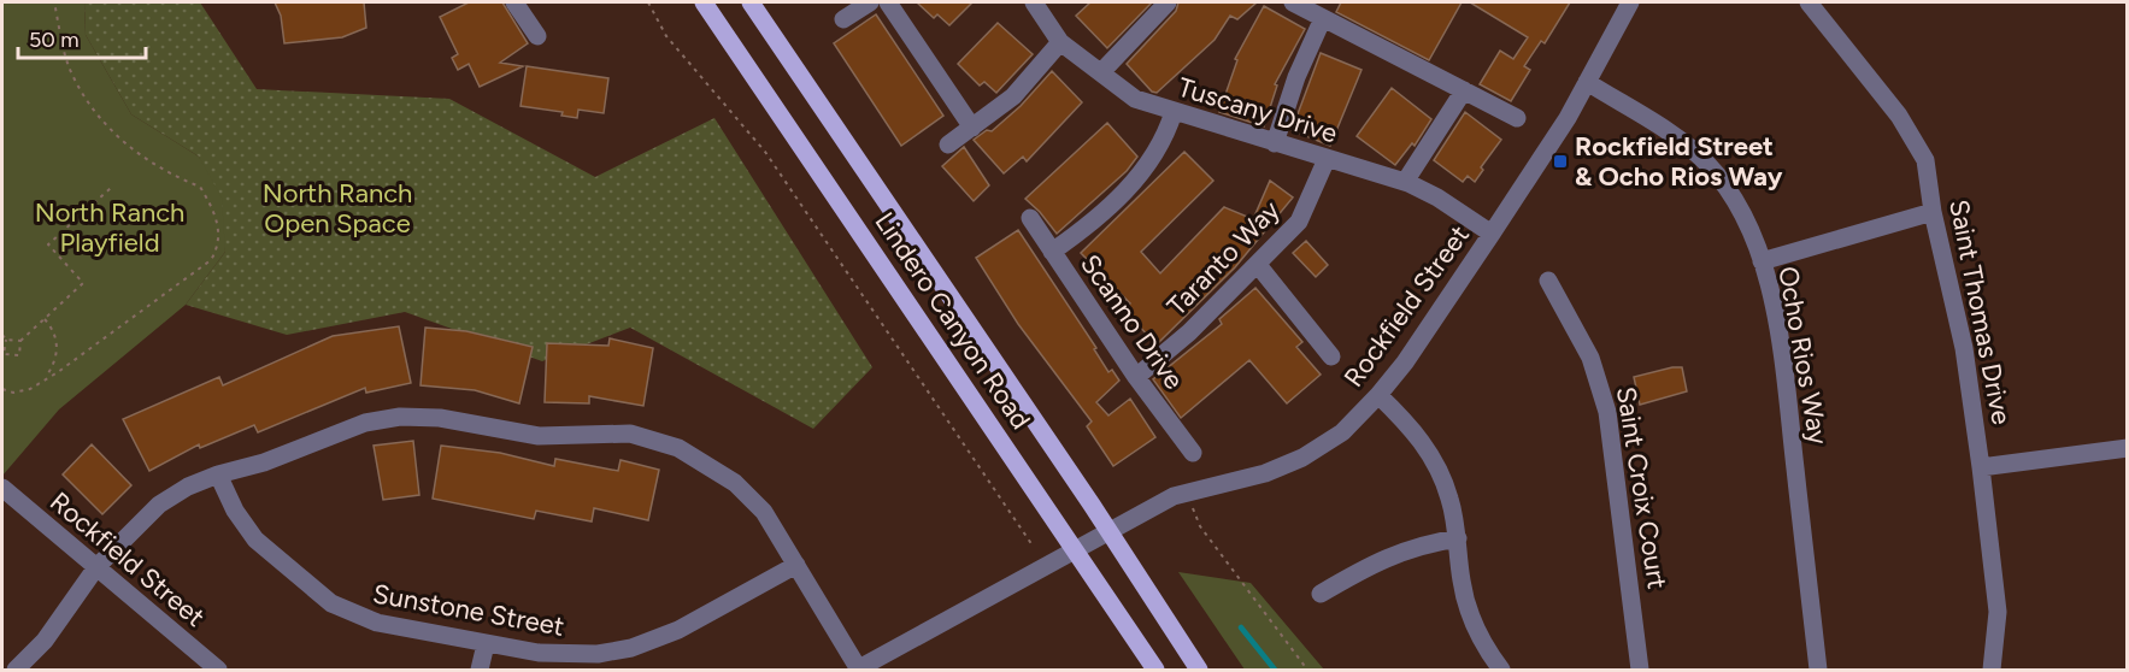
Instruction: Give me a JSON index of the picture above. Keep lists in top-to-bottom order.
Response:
{
  "streets": {
    "main road": ["Lindero Canyon Road"],
    "street": [
      "Tuscany Drive",
      "Taranto Way",
      "Rockfield Street",
      "Saint Thomas Drive",
      "Scanno Drive",
      "Ocho Rios Way",
      "Saint Croix Court",
      "Sunstone Street"
    ]
  },
  "crossings": [
    ["Tuscany Drive", "Taranto Way"],
    ["Tuscany Drive", "Rockfield Street"],
    ["Taranto Way", "Scanno Drive"],
    ["Rockfield Street", "Lindero Canyon Road"],
    ["Rockfield Street", "Ocho Rios Way"]
  ],
  "parks": ["North Ranch Open Space", "North Ranch Playfield"],
  "places": {
    "transit": ["Rockfield Street & Ocho Rios Way"]
  },
  "scale_bar": "50 m"
}
